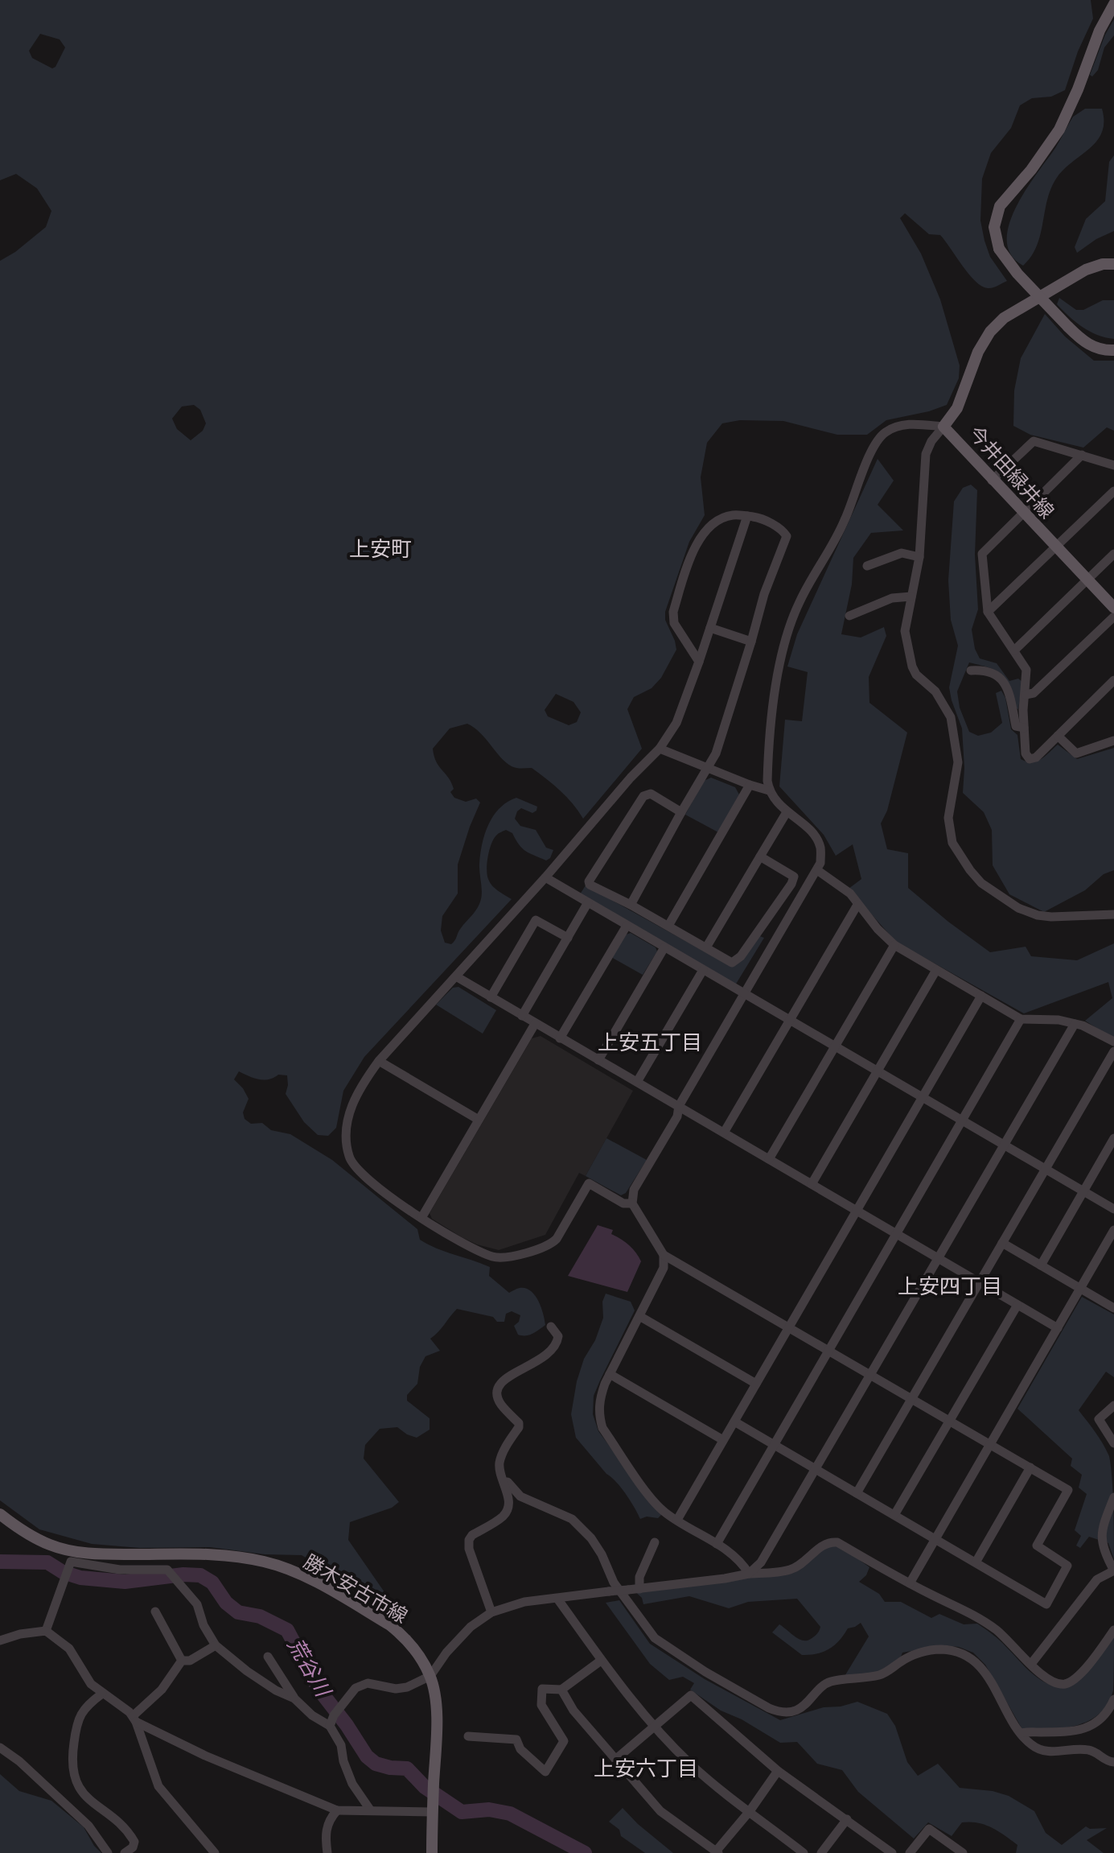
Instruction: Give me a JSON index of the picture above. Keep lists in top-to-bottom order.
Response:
{
  "streets": {
    "main road": ["今井田緑井線", "勝木安古市線"]
  },
  "districts": [
    "上安町",
    "上安五丁目",
    "上安四丁目",
    "上安六丁目"
  ],
  "water": ["荒谷川"]
}
